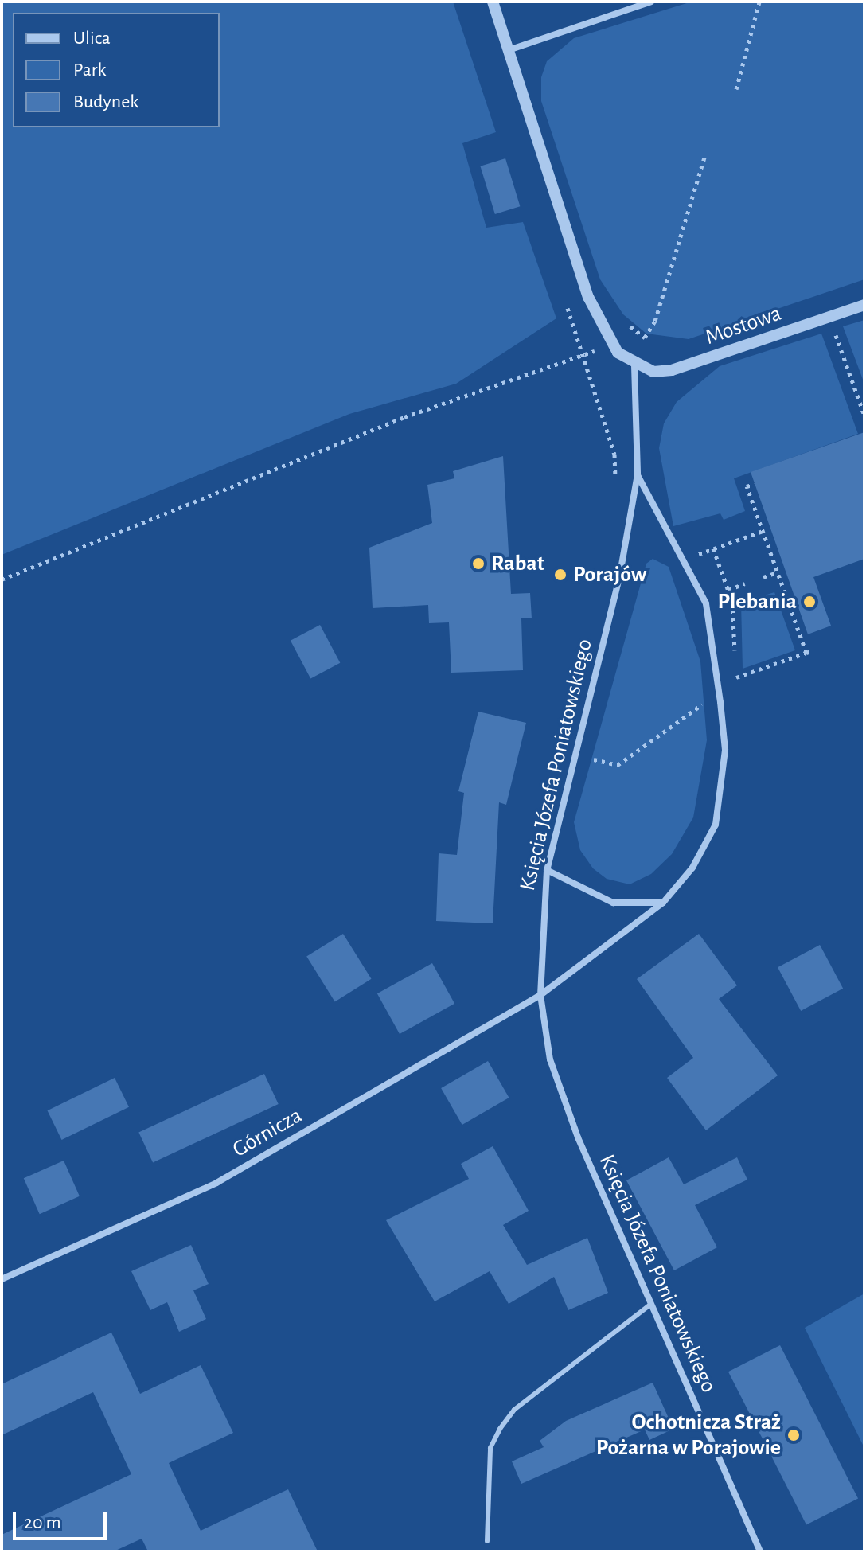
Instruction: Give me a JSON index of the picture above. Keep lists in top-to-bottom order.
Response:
{
  "streets": {
    "street": ["Mostowa", "Księcia Józefa Poniatowskiego", "Górnicza"]
  },
  "crossings": [
    ["Mostowa", "Księcia Józefa Poniatowskiego"],
    ["Księcia Józefa Poniatowskiego", "Górnicza"]
  ],
  "places": [
    "Rabat",
    "Porajów",
    "Plebania",
    "Ochotnicza Straż Pożarna w Porajowie"
  ],
  "legend": ["Ulica", "Park", "Budynek"],
  "scale_bar": "20 m"
}
